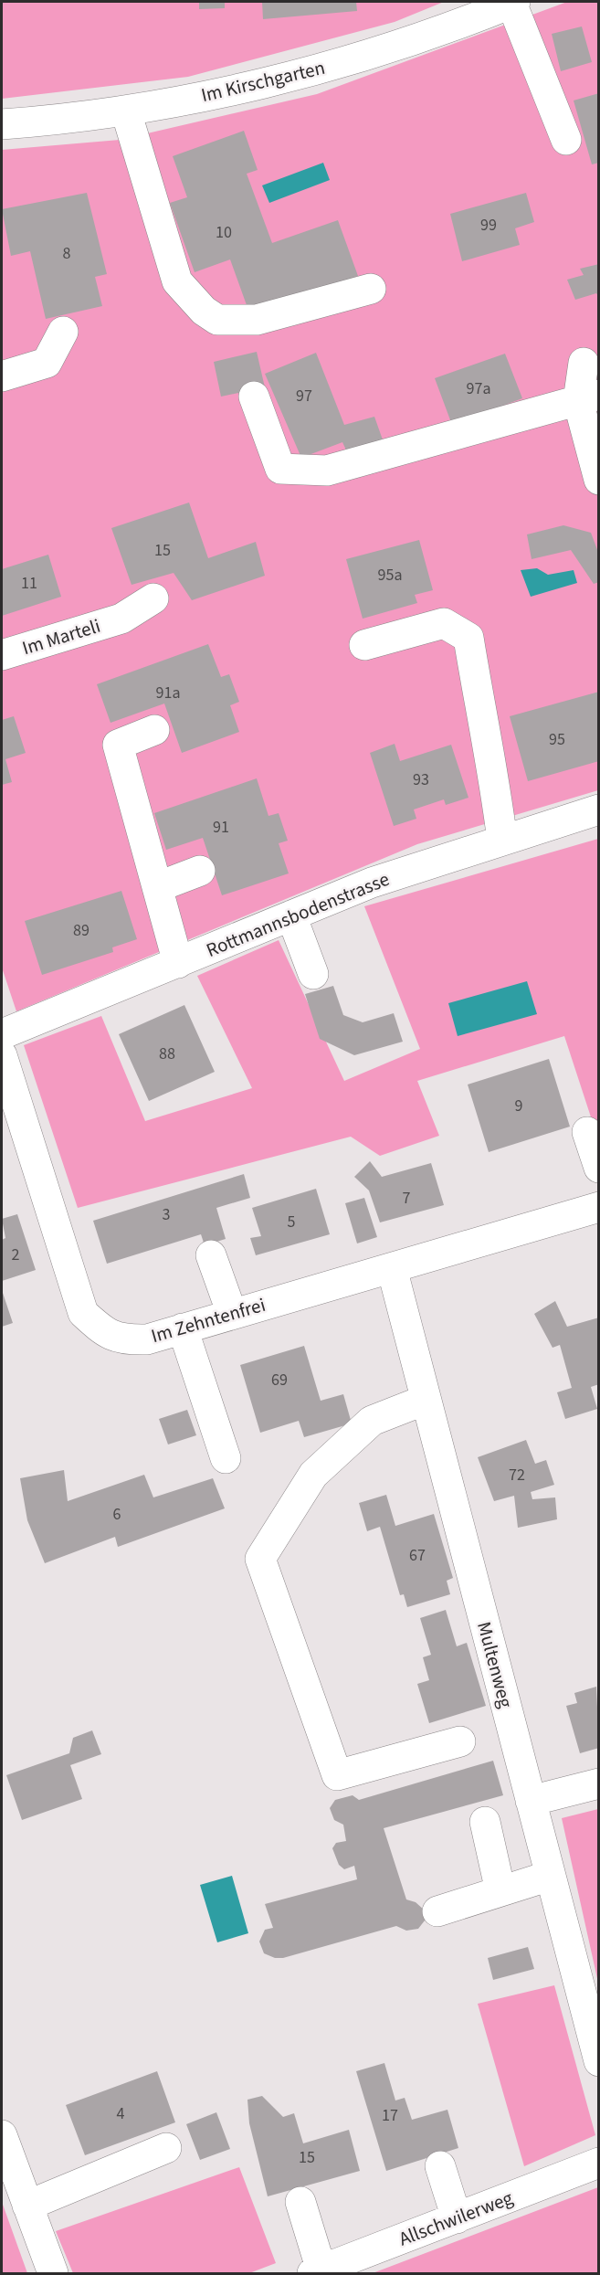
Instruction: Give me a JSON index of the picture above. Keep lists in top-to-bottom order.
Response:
{
  "streets": {
    "street": [
      "Im Kirschgarten",
      "Im Marteli",
      "Rottmannsbodenstrasse",
      "Im Zehntenfrei",
      "Multenweg",
      "Allschwilerweg"
    ]
  },
  "crossings": [
    ["Im Zehntenfrei", "Multenweg"]
  ],
  "house_numbers": [
    "99",
    "10",
    "8",
    "97a",
    "97",
    "15",
    "95a",
    "11",
    "91a",
    "95",
    "93",
    "91",
    "89",
    "88",
    "9",
    "7",
    "3",
    "5",
    "2",
    "69",
    "72",
    "6",
    "67",
    "4",
    "17",
    "15"
  ]
}
